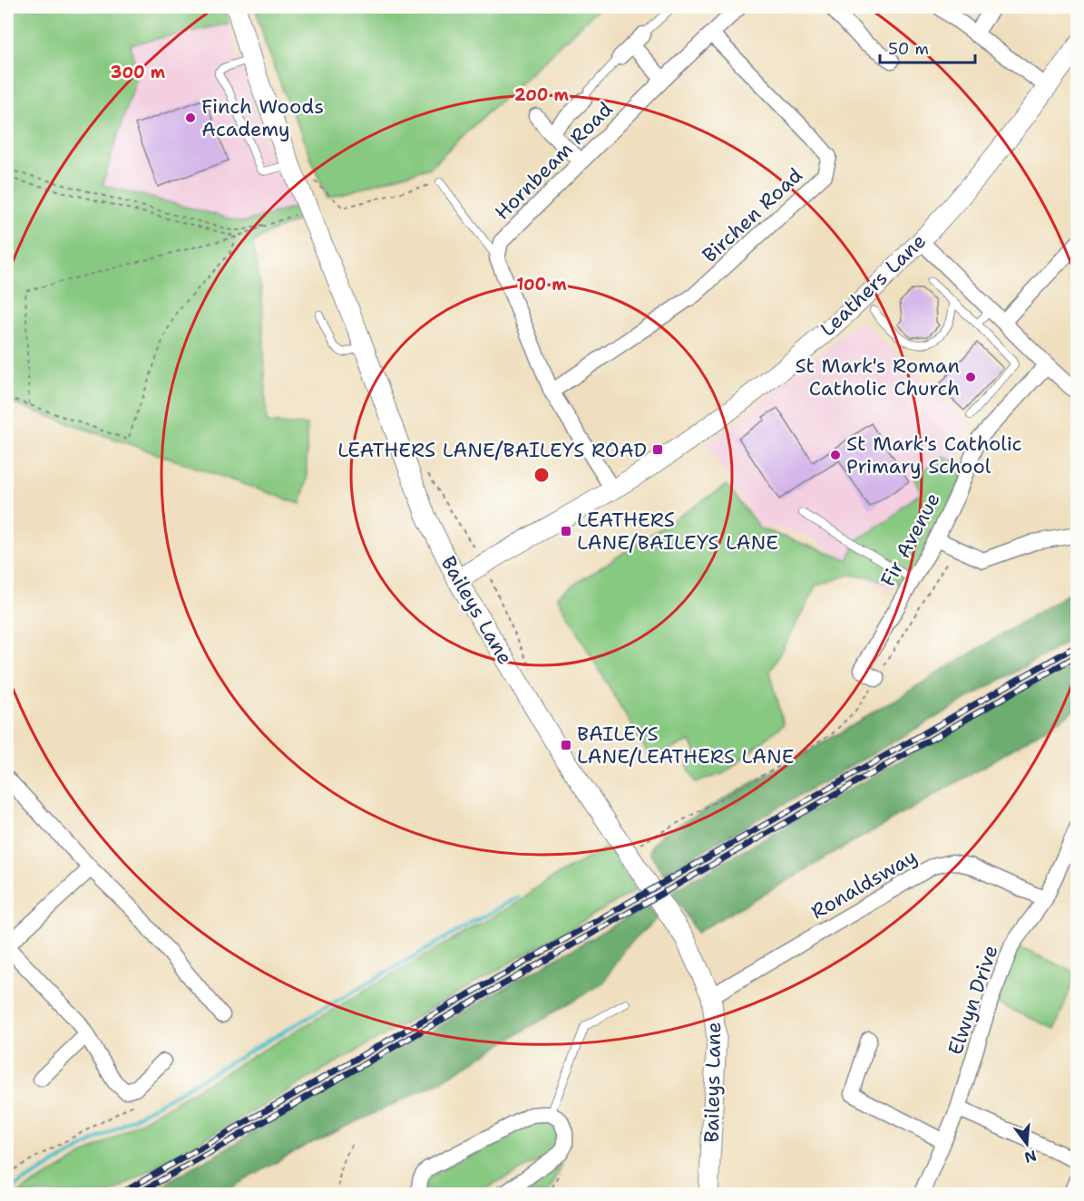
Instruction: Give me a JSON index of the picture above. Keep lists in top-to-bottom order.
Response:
{
  "streets": {
    "street": [
      "Hornbeam Road",
      "Birchen Road",
      "Leathers Lane",
      "Fir Avenue",
      "Baileys Lane",
      "Ronaldsway",
      "Elwyn Drive"
    ]
  },
  "crossings": [
    ["Hornbeam Road", "Birchen Road"],
    ["Leathers Lane", "Baileys Lane"],
    ["Baileys Lane", "Ronaldsway"],
    ["Ronaldsway", "Elwyn Drive"]
  ],
  "places": {
    "other": ["Finch Woods Academy", "St Mark's Roman Catholic Church", "St Mark's Catholic Primary School"],
    "transit": ["LEATHERS LANE/BAILEYS ROAD", "LEATHERS LANE/BAILEYS LANE", "BAILEYS LANE/LEATHERS LANE"]
  },
  "scale_bar": "50 m",
  "north": "bottom",
  "rings": ["300 m", "200 m", "100 m"]
}
